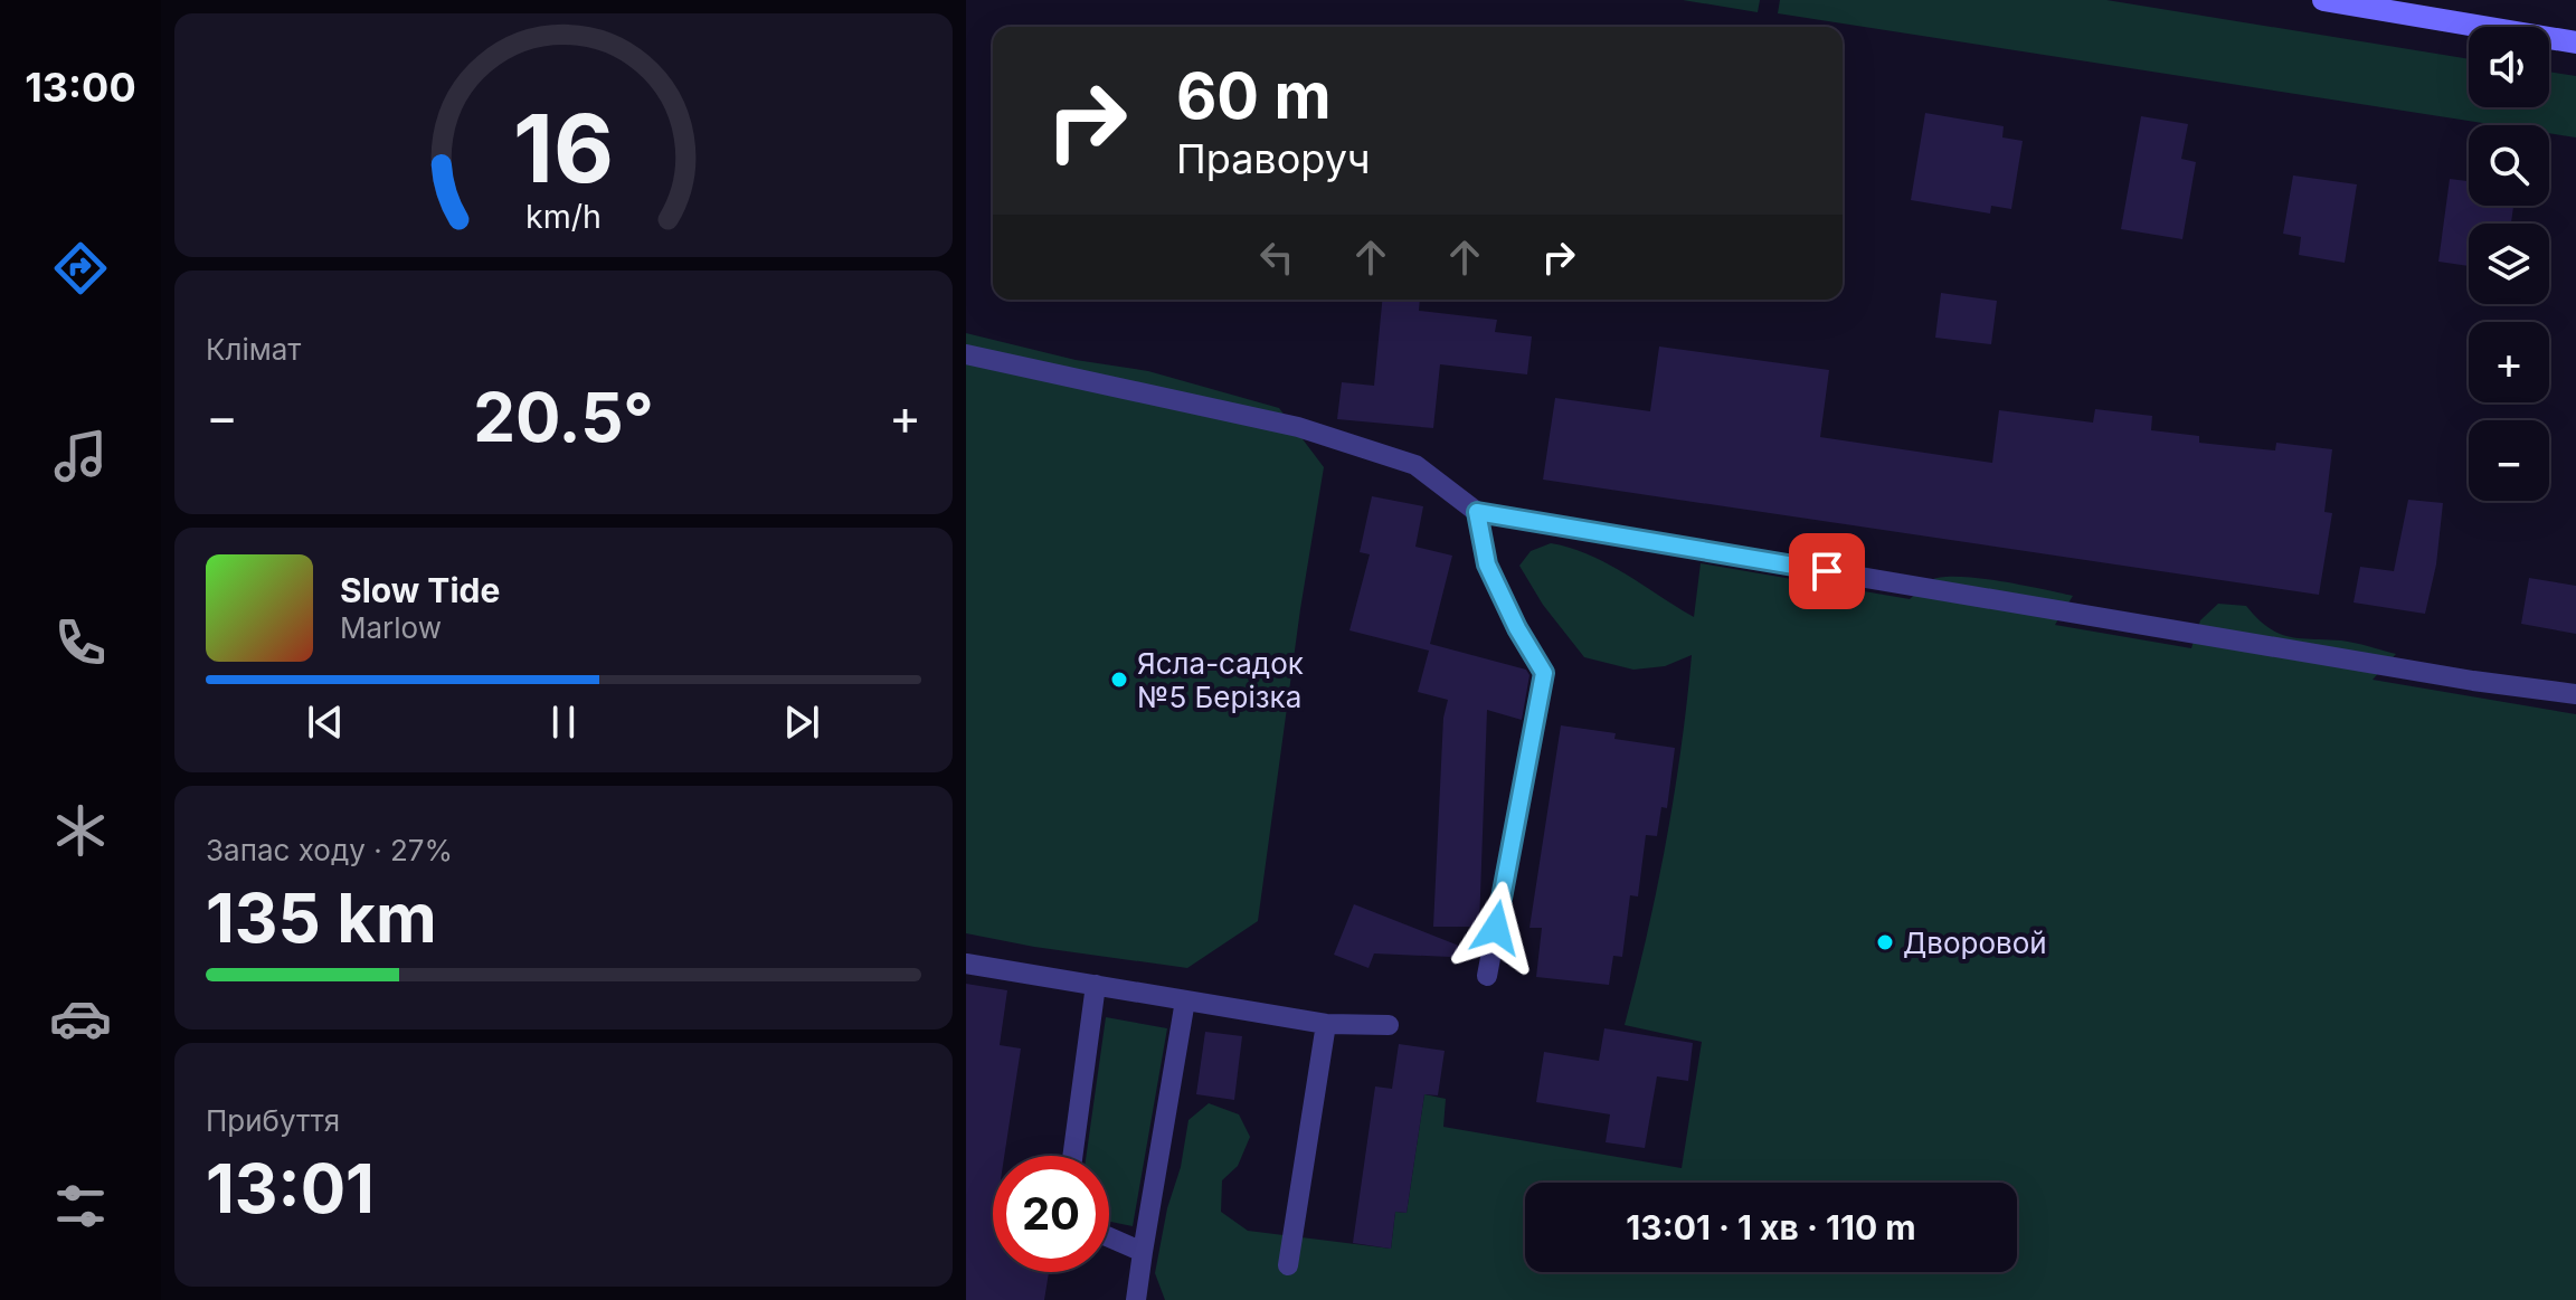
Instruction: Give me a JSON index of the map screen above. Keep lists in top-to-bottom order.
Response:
{
  "places": ["Ясла-садок №5 Берізка", "Дворовой"],
  "page": {
    "tabs": "13:00",
    "map_buttons": ["+", "−"],
    "turn": ["60 m", "Праворуч"],
    "tile": [
      "Клімат",
      ["Запас ходу · 27%", "135 km"],
      ["Прибуття", "13:01"]
    ],
    "heat": ["−", "20.5°", "+"],
    "song": ["Slow Tide", "Marlow"],
    "limit": "20",
    "trip": "13:01 · 1 хв · 110 m",
    "gauge": ["16", "km/h"]
  }
}
